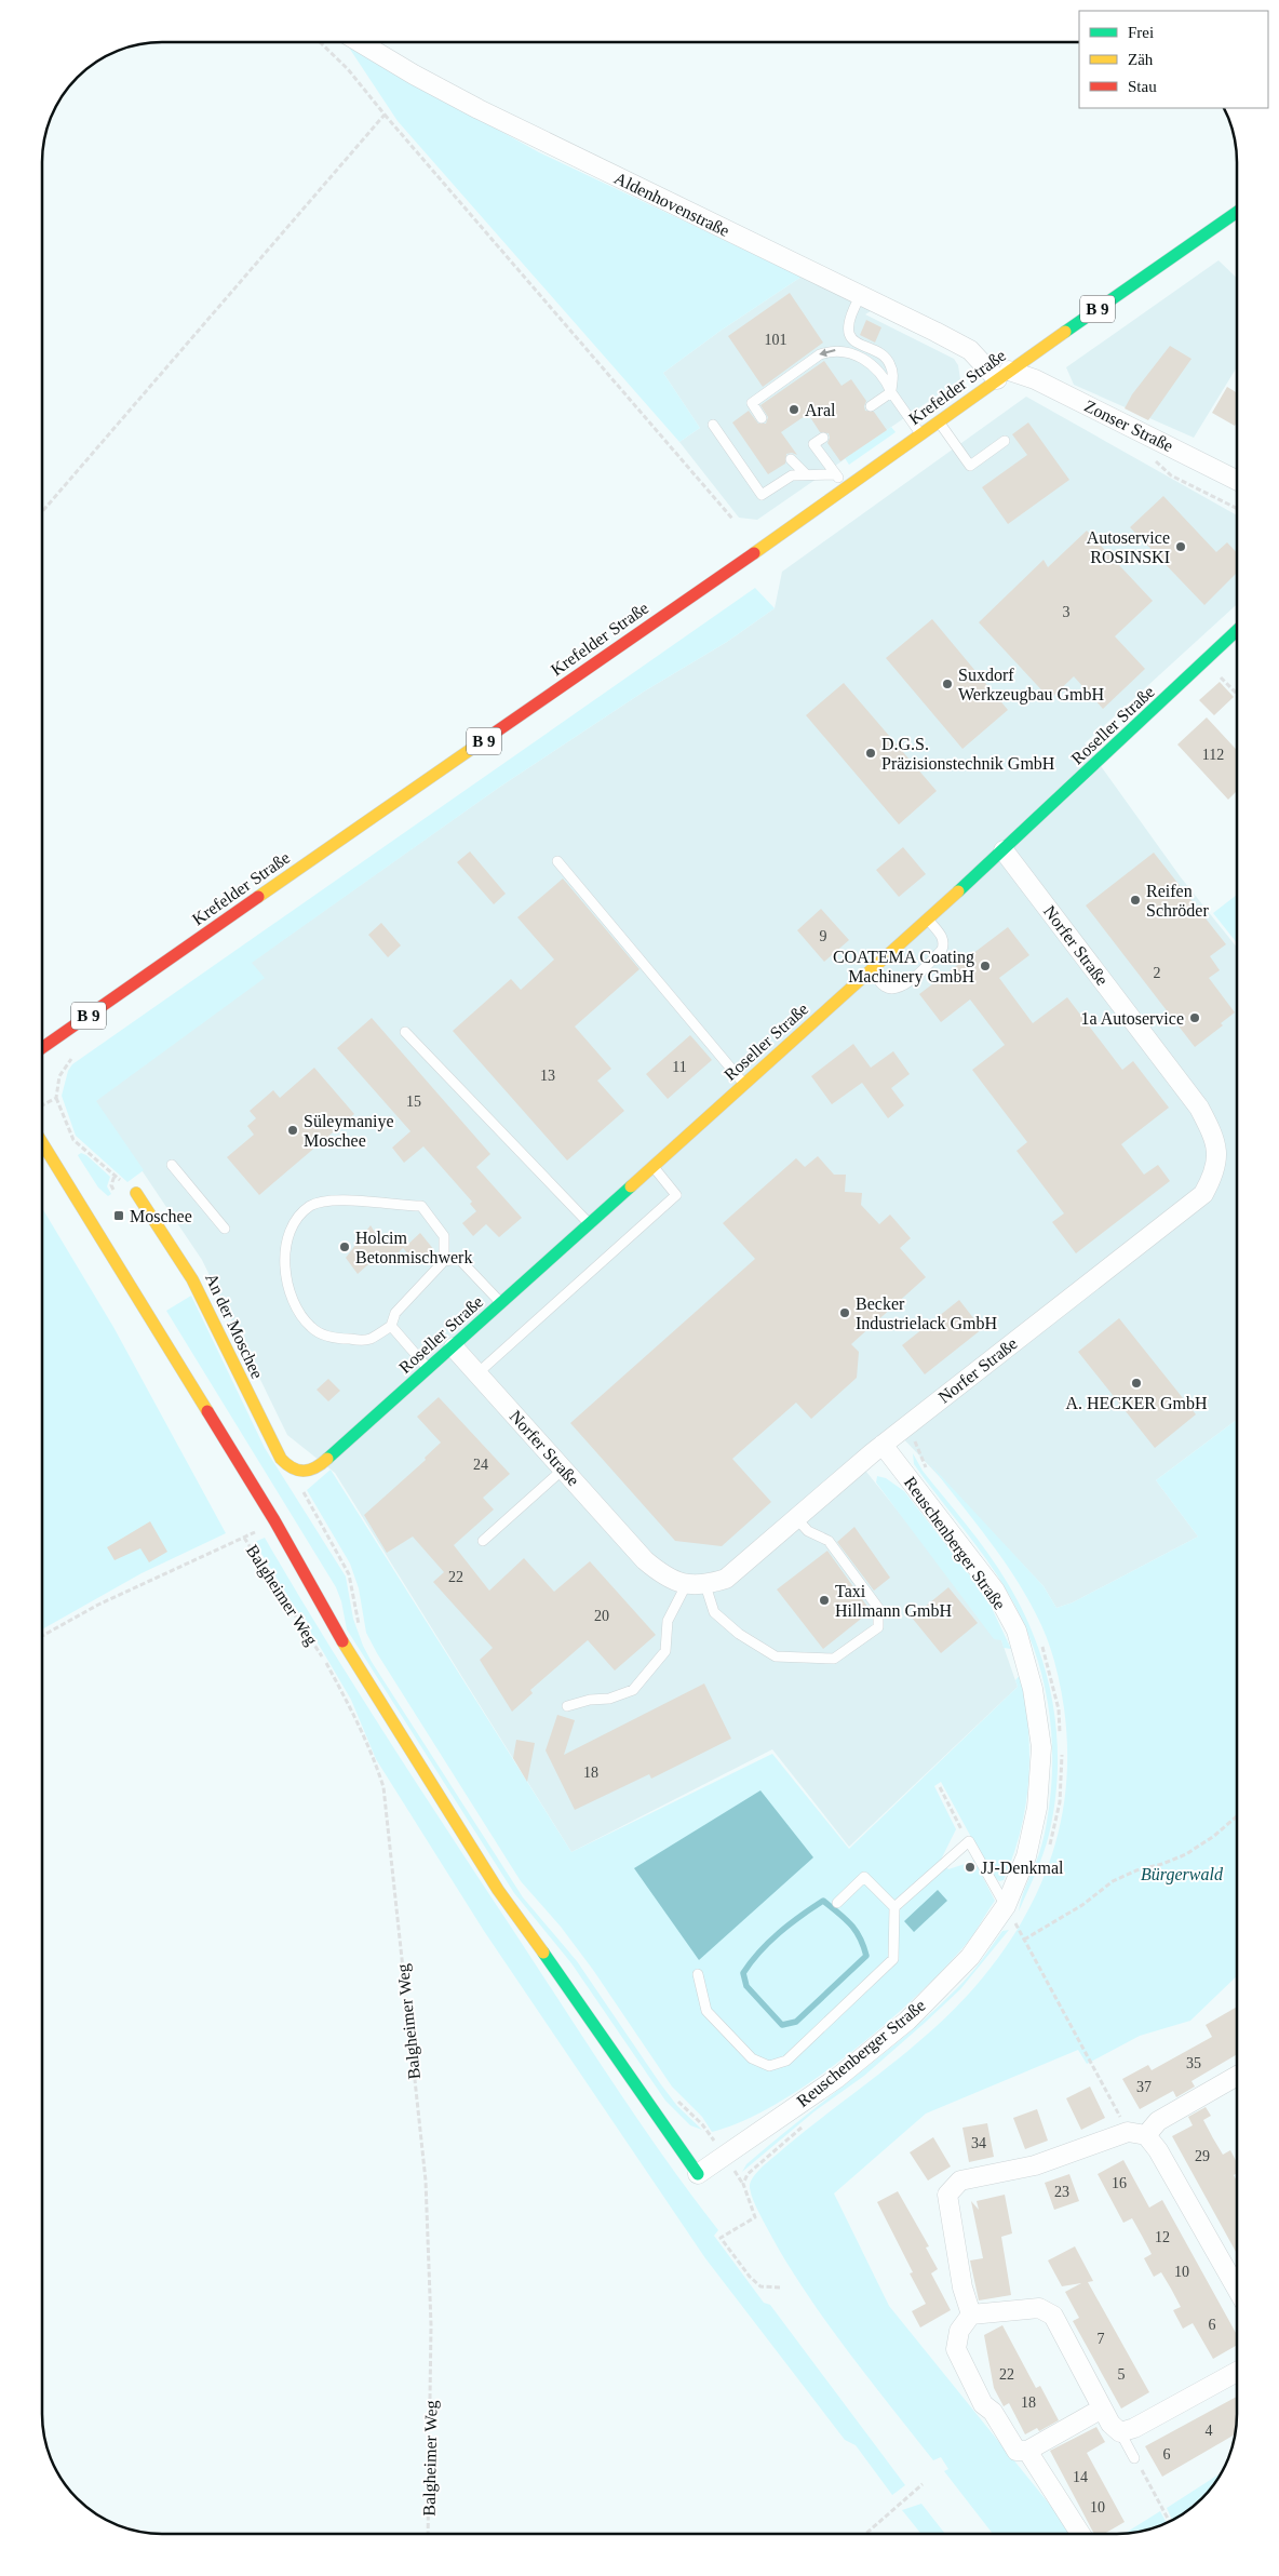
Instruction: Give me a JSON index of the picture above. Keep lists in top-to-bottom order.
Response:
{
  "streets": {
    "main road": [
      "B 9",
      "Krefelder Straße",
      "Roseller Straße",
      "An der Moschee"
    ],
    "street": [
      "Aldenhovenstraße",
      "Zonser Straße",
      "Norfer Straße",
      "Reuschenberger Straße"
    ],
    "path": ["Balgheimer Weg"]
  },
  "crossings": [
    ["Aldenhovenstraße", "Krefelder Straße"],
    ["Aldenhovenstraße", "Zonser Straße"],
    ["Krefelder Straße", "Zonser Straße"],
    ["Roseller Straße", "Norfer Straße"],
    ["Roseller Straße", "An der Moschee"],
    ["Norfer Straße", "Reuschenberger Straße"]
  ],
  "parks": ["Bürgerwald"],
  "places": {
    "other": [
      "Aral",
      "Autoservice ROSINSKI",
      "Suxdorf Werkzeugbau GmbH",
      "D.G.S. Präzisionstechnik GmbH",
      "Reifen Schröder",
      "COATEMA Coating Machinery GmbH",
      "1a Autoservice",
      "Süleymaniye Moschee",
      "Holcim Betonmischwerk",
      "Becker Industrielack GmbH",
      "A. HECKER GmbH",
      "Taxi Hillmann GmbH",
      "JJ-Denkmal"
    ],
    "transit": ["Moschee"]
  },
  "house_numbers": [
    "101",
    "3",
    "112",
    "9",
    "2",
    "11",
    "13",
    "15",
    "24",
    "22",
    "20",
    "18",
    "35",
    "37",
    "34",
    "29",
    "16",
    "23",
    "12",
    "10",
    "6",
    "7",
    "22",
    "5",
    "18",
    "4",
    "6",
    "14",
    "10"
  ],
  "legend": ["Frei", "Zäh", "Stau"]
}
